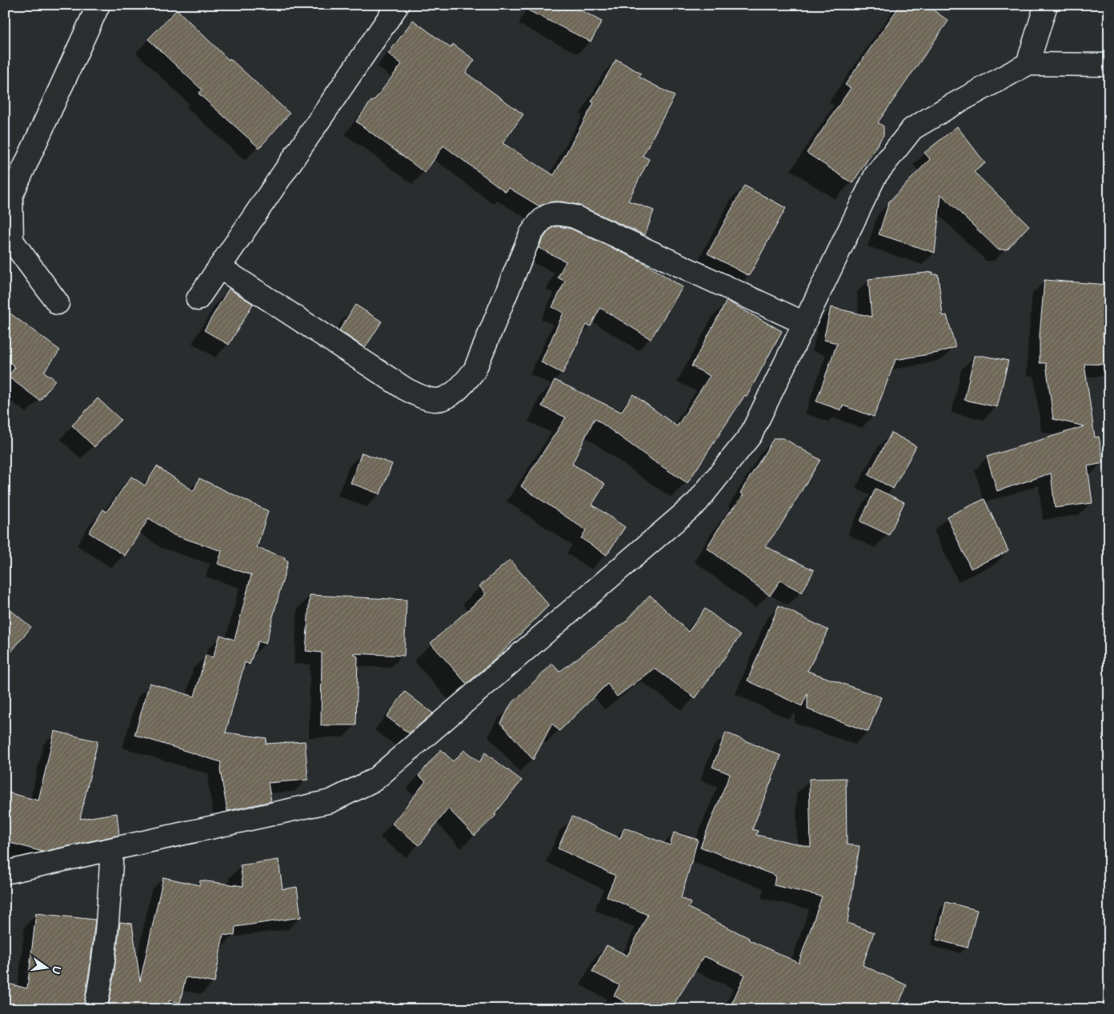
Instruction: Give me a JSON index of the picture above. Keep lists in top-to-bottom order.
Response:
{
  "north": "right"
}
